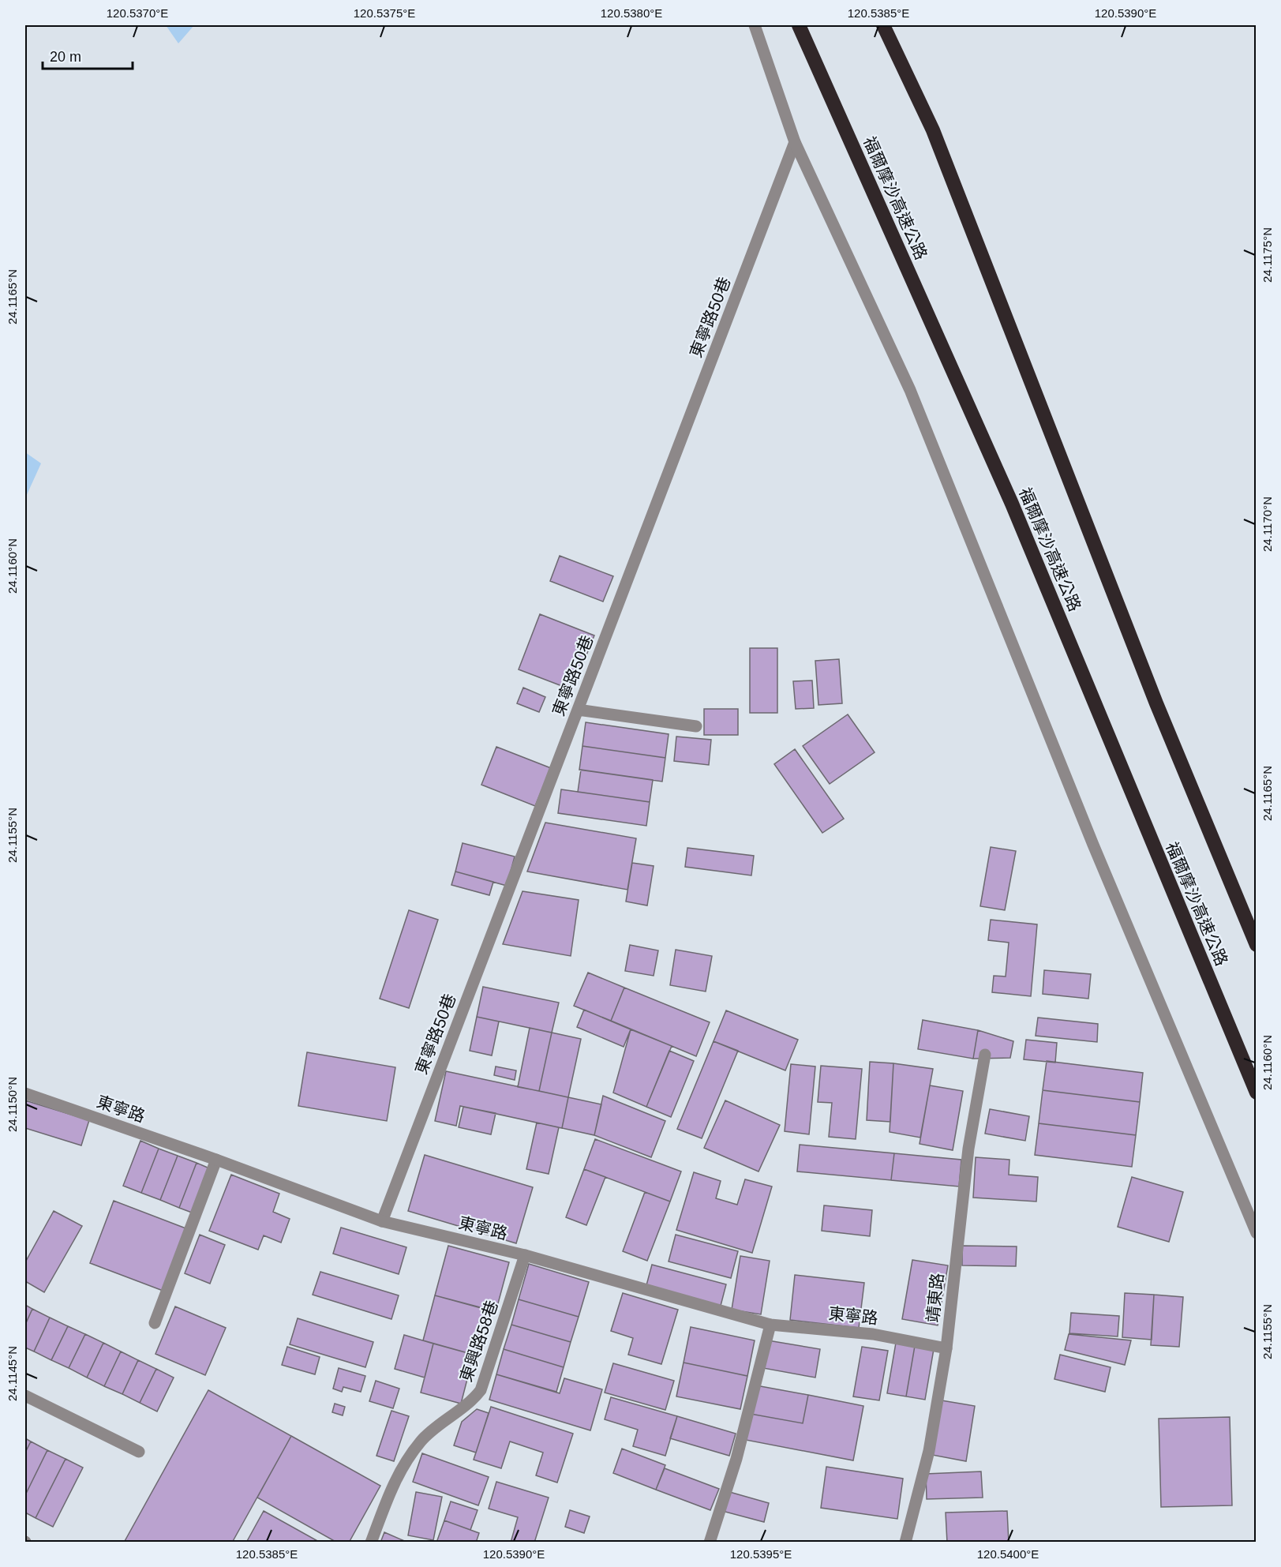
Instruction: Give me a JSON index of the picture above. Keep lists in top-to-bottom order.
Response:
{
  "streets": {
    "highway": ["福爾摩沙高速公路"],
    "street": [
      "東寧路50巷",
      "東寧路",
      "靖東路",
      "東興路58巷"
    ]
  },
  "crossings": [
    ["東寧路50巷", "東寧路"],
    ["東寧路", "靖東路"],
    ["東寧路", "東興路58巷"]
  ],
  "scale_bar": "20 m",
  "coordinates": [
    "120.5370°E",
    "120.5375°E",
    "120.5380°E",
    "120.5385°E",
    "120.5390°E",
    "24.1175°N",
    "24.1165°N",
    "24.1170°N",
    "24.1160°N",
    "24.1155°N",
    "24.1150°N",
    "24.1145°N",
    "120.5395°E",
    "120.5400°E"
  ]
}
